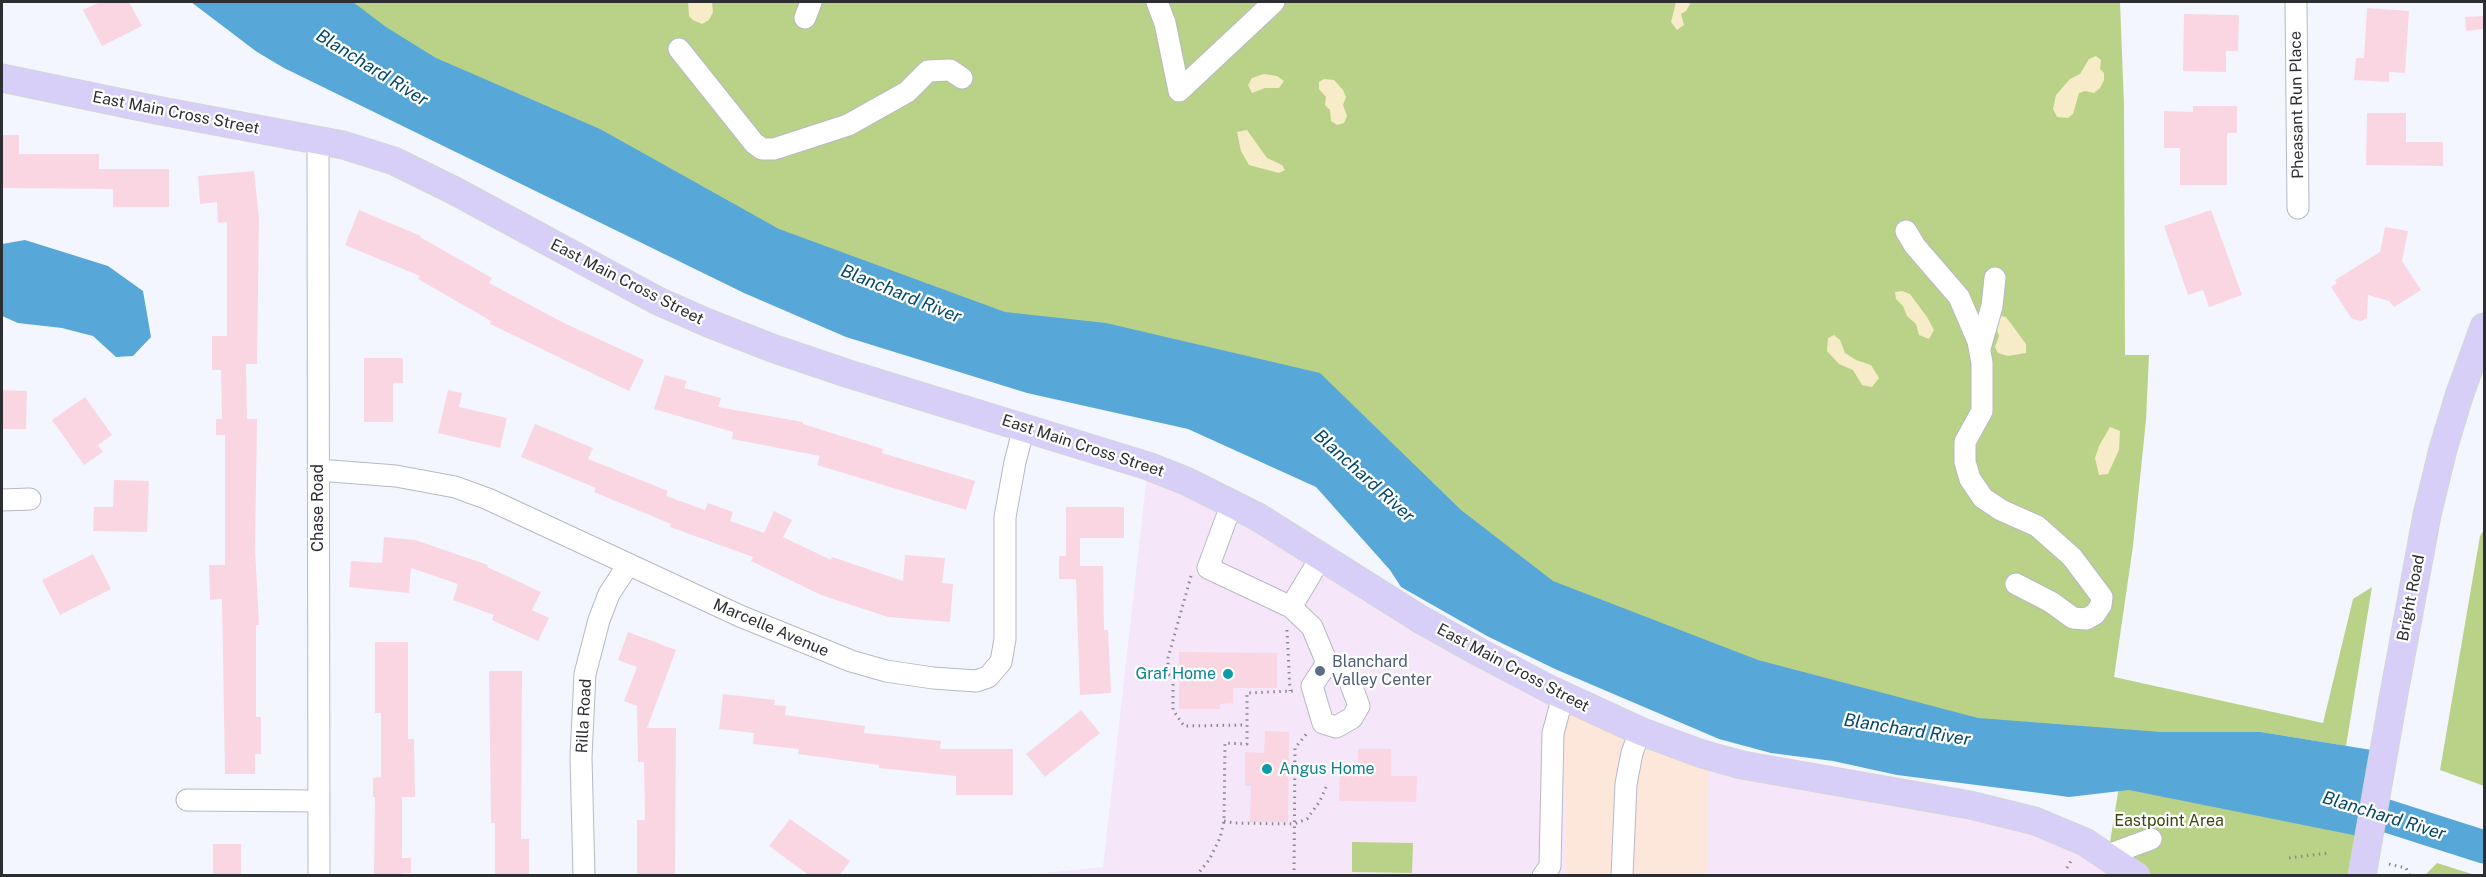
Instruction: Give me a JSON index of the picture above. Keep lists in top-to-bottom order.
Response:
{
  "streets": {
    "main road": ["East Main Cross Street", "Bright Road"],
    "street": [
      "Pheasant Run Place",
      "Chase Road",
      "Marcelle Avenue",
      "Rilla Road"
    ]
  },
  "crossings": [
    ["East Main Cross Street", "Chase Road"],
    ["East Main Cross Street", "Marcelle Avenue"],
    ["Chase Road", "Marcelle Avenue"],
    ["Marcelle Avenue", "Rilla Road"]
  ],
  "water": ["Blanchard River"],
  "parks": ["Eastpoint Area"],
  "places": ["Blanchard Valley Center", "Graf Home", "Angus Home"]
}
